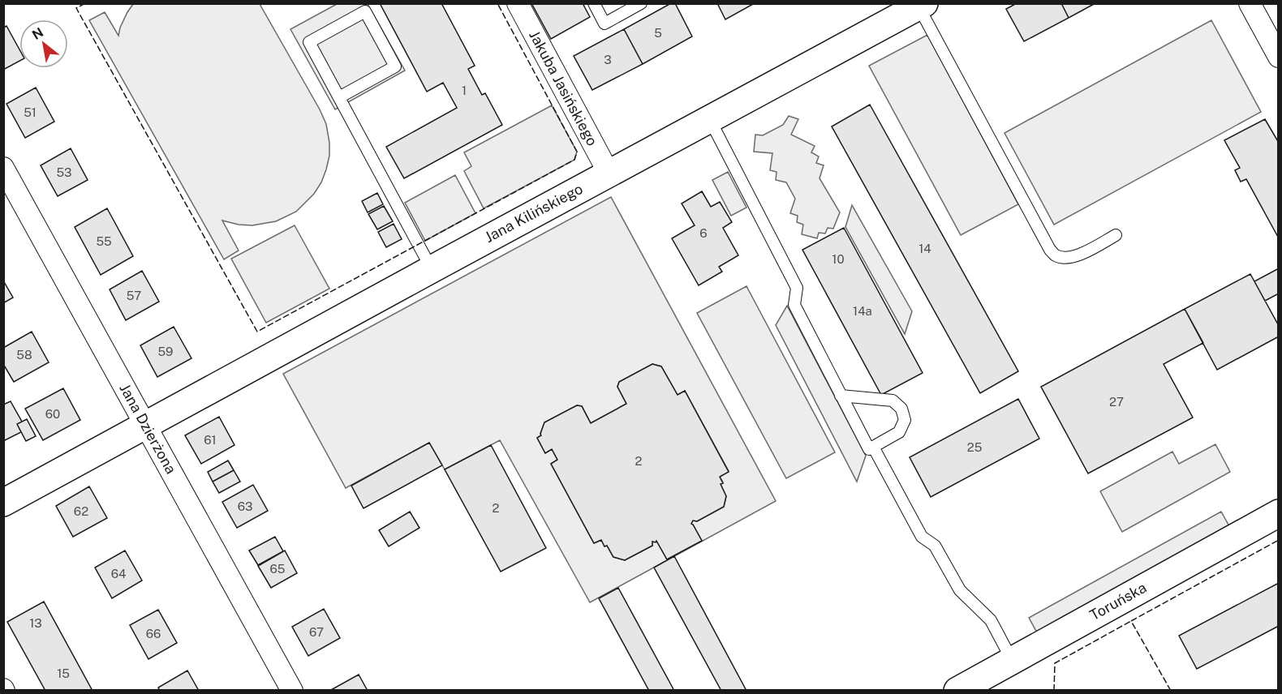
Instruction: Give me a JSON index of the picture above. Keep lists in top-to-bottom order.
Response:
{
  "streets": {
    "street": [
      "Jakuba Jasińskiego",
      "Jana Kilińskiego",
      "Jana Dzierżona",
      "Toruńska"
    ]
  },
  "crossings": [
    ["Jakuba Jasińskiego", "Jana Kilińskiego"],
    ["Jana Kilińskiego", "Jana Dzierżona"]
  ],
  "house_numbers": [
    "5",
    "3",
    "1",
    "51",
    "53",
    "6",
    "55",
    "14",
    "10",
    "57",
    "14a",
    "59",
    "58",
    "27",
    "60",
    "61",
    "25",
    "2",
    "63",
    "2",
    "62",
    "65",
    "64",
    "13",
    "67",
    "66",
    "15"
  ],
  "north": "top left"
}
